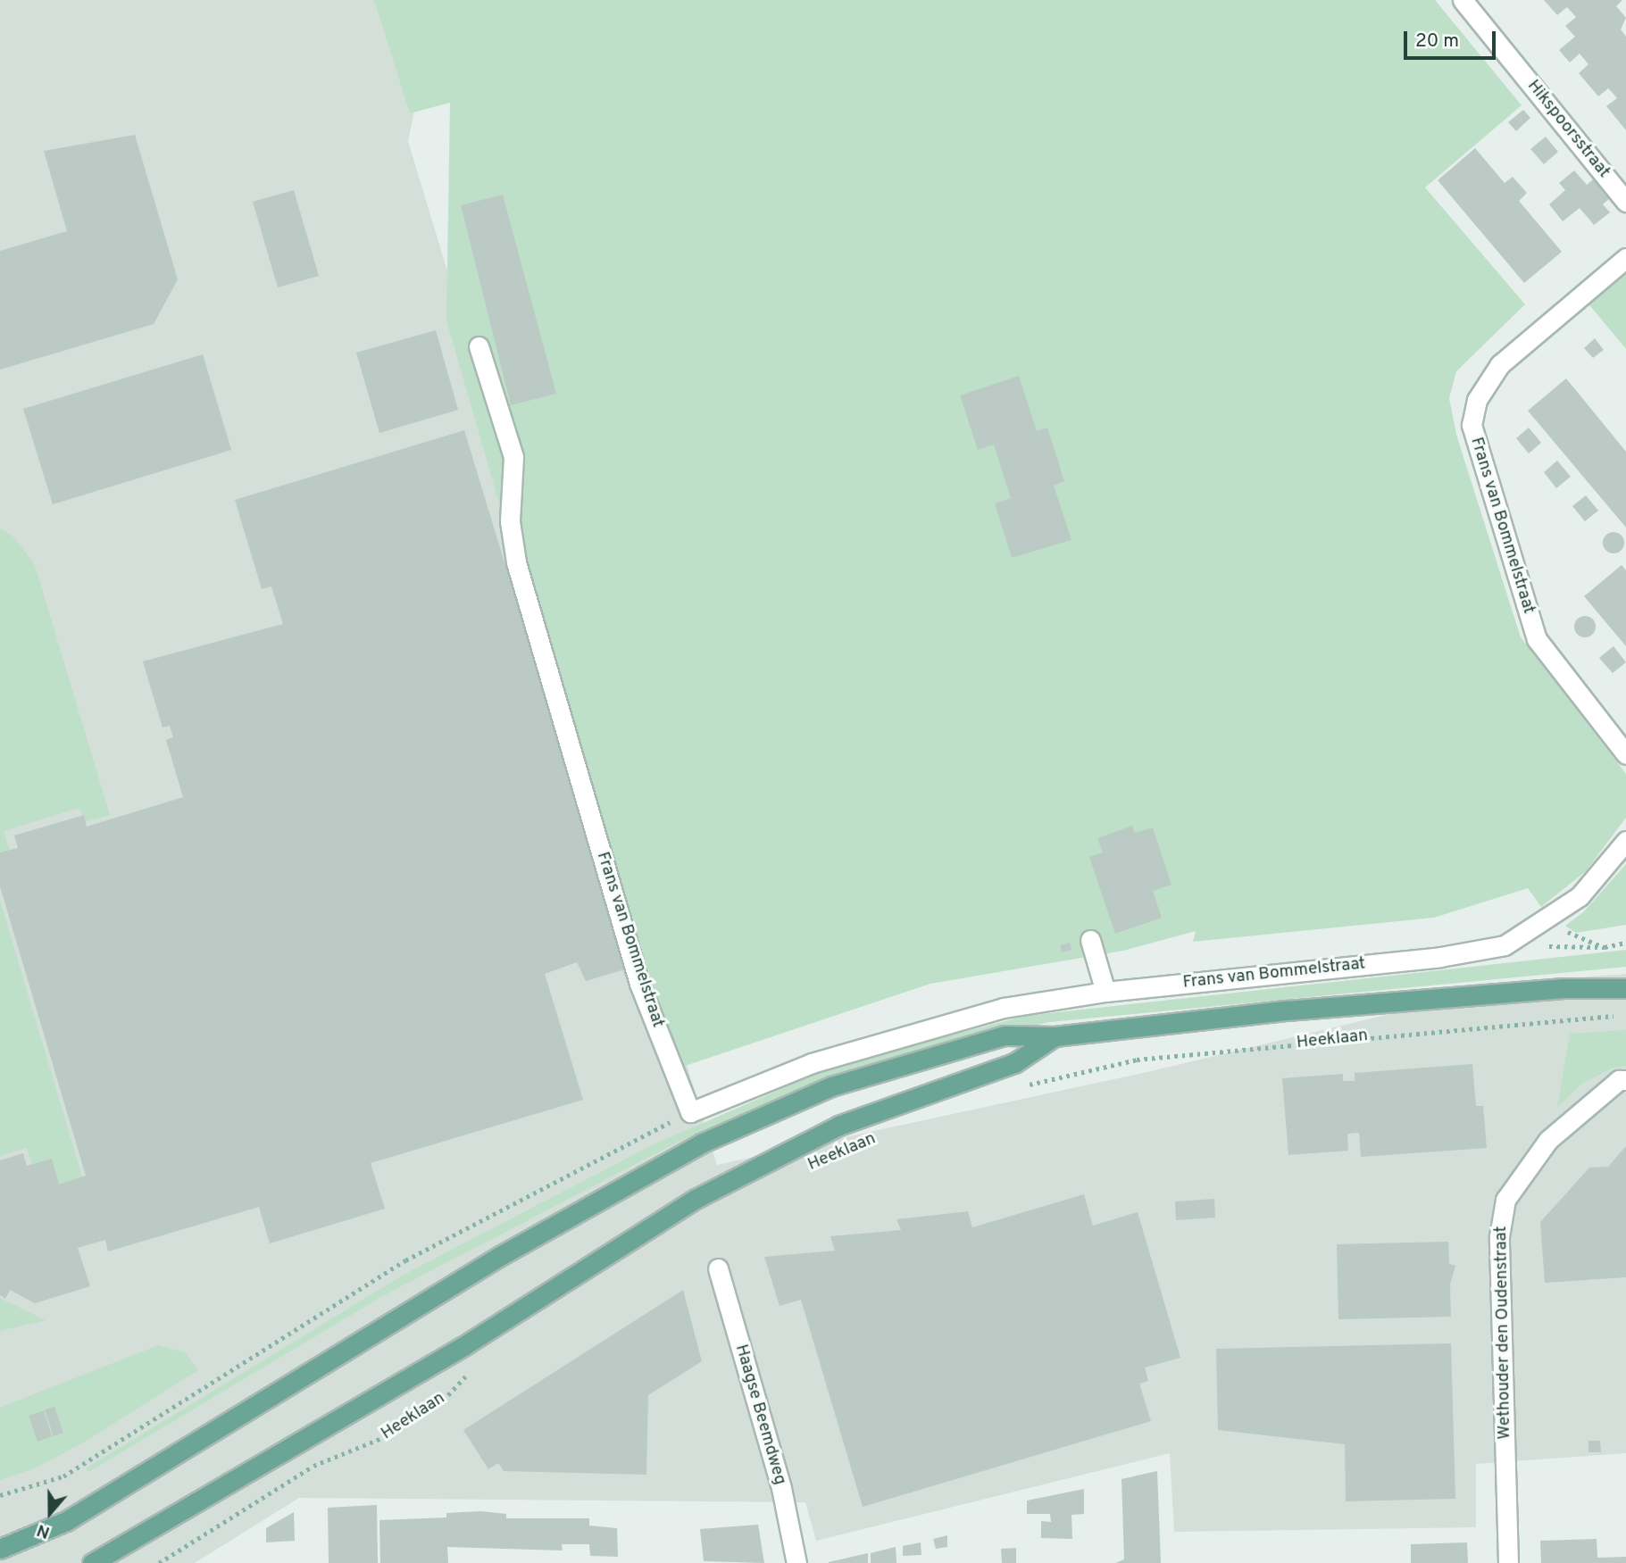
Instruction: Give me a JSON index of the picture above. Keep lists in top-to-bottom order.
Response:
{
  "streets": {
    "main road": ["Heeklaan"],
    "street": [
      "Hikspoorsstraat",
      "Frans van Bommelstraat",
      "Wethouder den Oudenstraat",
      "Haagse Beemdweg"
    ]
  },
  "scale_bar": "20 m",
  "north": "bottom"
}
